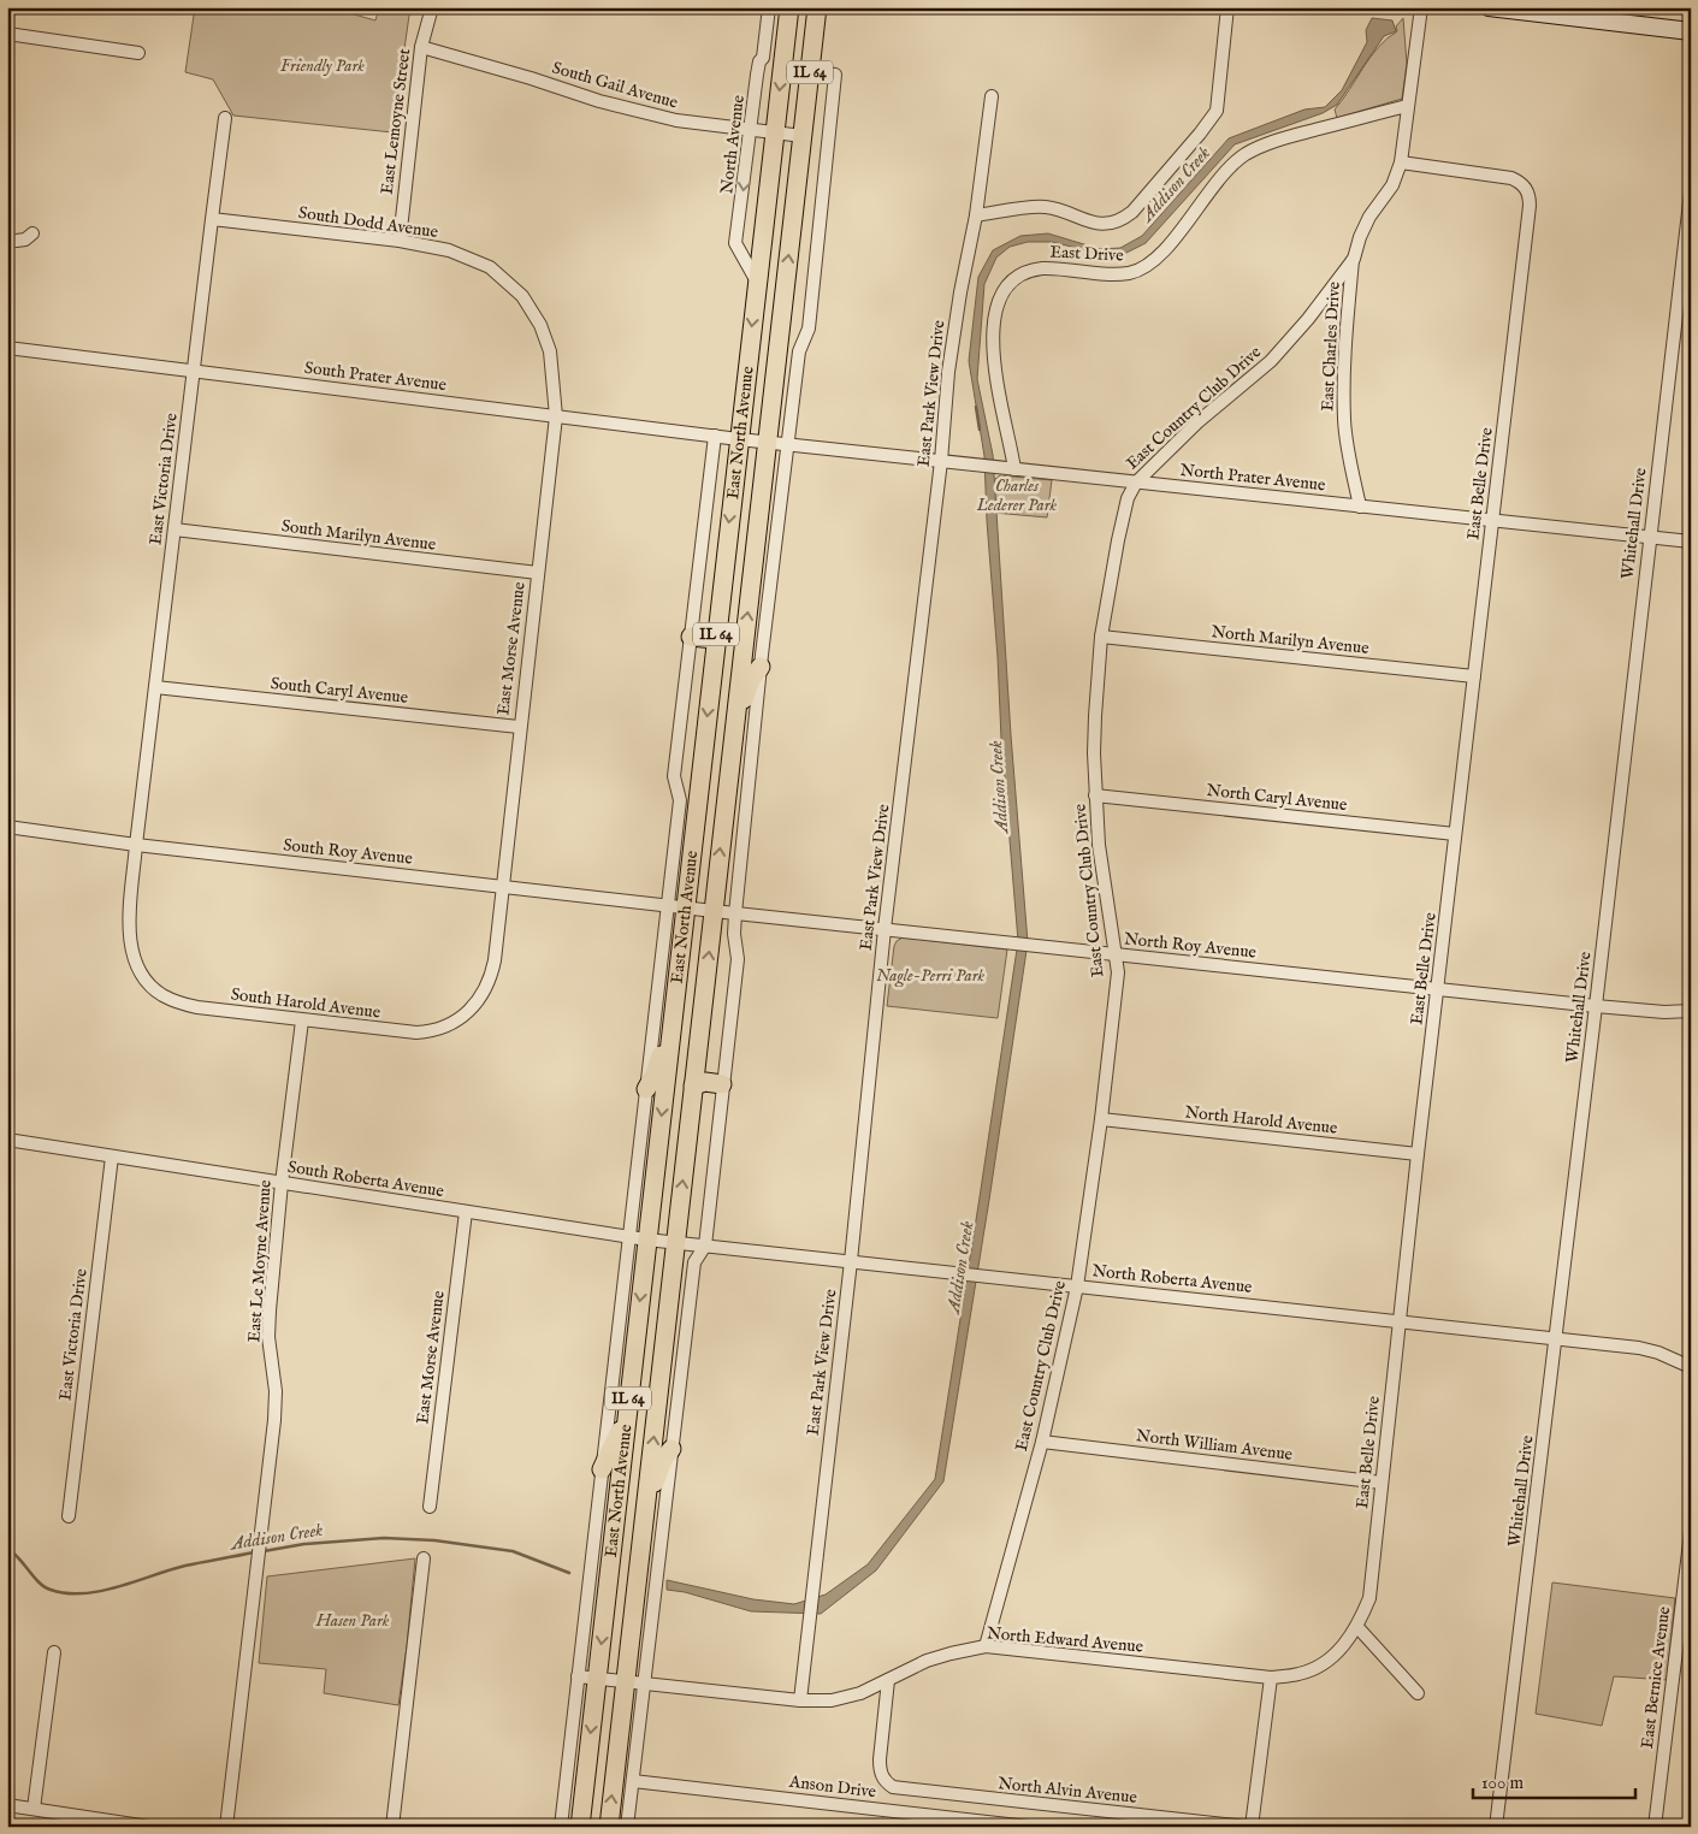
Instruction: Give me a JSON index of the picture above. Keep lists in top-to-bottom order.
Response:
{
  "streets": {
    "main road": ["IL 64", "East North Avenue"],
    "street": [
      "South Gail Avenue",
      "East Lemoyne Street",
      "North Avenue",
      "South Dodd Avenue",
      "East Drive",
      "East Charles Drive",
      "South Prater Avenue",
      "East Park View Drive",
      "East Country Club Drive",
      "North Prater Avenue",
      "East Victoria Drive",
      "East Belle Drive",
      "Whitehall Drive",
      "South Marilyn Avenue",
      "North Marilyn Avenue",
      "East Morse Avenue",
      "South Caryl Avenue",
      "North Caryl Avenue",
      "South Roy Avenue",
      "North Roy Avenue",
      "South Harold Avenue",
      "North Harold Avenue",
      "South Roberta Avenue",
      "East Le Moyne Avenue",
      "North Roberta Avenue",
      "North William Avenue",
      "North Edward Avenue",
      "East Bernice Avenue",
      "Anson Drive",
      "North Alvin Avenue"
    ]
  },
  "crossings": [
    ["South Gail Avenue", "East Lemoyne Street"],
    ["South Gail Avenue", "North Avenue"],
    ["South Gail Avenue", "East North Avenue"],
    ["East Lemoyne Street", "South Dodd Avenue"],
    ["North Avenue", "East North Avenue"],
    ["South Dodd Avenue", "South Prater Avenue"],
    ["South Dodd Avenue", "East Victoria Drive"],
    ["South Dodd Avenue", "East Morse Avenue"],
    ["East Drive", "East Country Club Drive"],
    ["East Drive", "North Prater Avenue"],
    ["East Charles Drive", "East Country Club Drive"],
    ["East Charles Drive", "North Prater Avenue"],
    ["South Prater Avenue", "East North Avenue"],
    ["South Prater Avenue", "North Prater Avenue"],
    ["South Prater Avenue", "East Victoria Drive"],
    ["South Prater Avenue", "East Morse Avenue"],
    ["East Park View Drive", "North Prater Avenue"],
    ["East Park View Drive", "North Roy Avenue"],
    ["East Park View Drive", "North Roberta Avenue"],
    ["East Park View Drive", "North Edward Avenue"],
    ["East Country Club Drive", "North Prater Avenue"],
    ["East Country Club Drive", "East Belle Drive"],
    ["East Country Club Drive", "North Marilyn Avenue"],
    ["East Country Club Drive", "North Caryl Avenue"],
    ["East Country Club Drive", "North Roy Avenue"],
    ["East Country Club Drive", "North Harold Avenue"],
    ["East Country Club Drive", "North Roberta Avenue"],
    ["East Country Club Drive", "North William Avenue"],
    ["East Country Club Drive", "North Edward Avenue"],
    ["East North Avenue", "North Prater Avenue"],
    ["East North Avenue", "South Roy Avenue"],
    ["East North Avenue", "North Roy Avenue"],
    ["East North Avenue", "South Roberta Avenue"],
    ["East North Avenue", "North Roberta Avenue"],
    ["East North Avenue", "North Edward Avenue"],
    ["North Prater Avenue", "East Belle Drive"],
    ["North Prater Avenue", "Whitehall Drive"],
    ["East Victoria Drive", "South Marilyn Avenue"],
    ["East Victoria Drive", "South Caryl Avenue"],
    ["East Victoria Drive", "South Roy Avenue"],
    ["East Victoria Drive", "South Harold Avenue"],
    ["East Victoria Drive", "South Roberta Avenue"],
    ["East Belle Drive", "North Marilyn Avenue"],
    ["East Belle Drive", "North Caryl Avenue"],
    ["East Belle Drive", "North Roy Avenue"],
    ["East Belle Drive", "North Harold Avenue"],
    ["East Belle Drive", "North Roberta Avenue"],
    ["East Belle Drive", "North William Avenue"],
    ["East Belle Drive", "North Edward Avenue"],
    ["Whitehall Drive", "North Roy Avenue"],
    ["Whitehall Drive", "North Roberta Avenue"],
    ["South Marilyn Avenue", "East Morse Avenue"],
    ["East Morse Avenue", "South Caryl Avenue"],
    ["East Morse Avenue", "South Roy Avenue"],
    ["East Morse Avenue", "South Harold Avenue"],
    ["East Morse Avenue", "South Roberta Avenue"],
    ["South Roy Avenue", "North Roy Avenue"],
    ["South Roy Avenue", "South Harold Avenue"],
    ["South Harold Avenue", "East Le Moyne Avenue"],
    ["South Roberta Avenue", "East Le Moyne Avenue"],
    ["South Roberta Avenue", "North Roberta Avenue"],
    ["North Edward Avenue", "North Alvin Avenue"]
  ],
  "water": ["Addison Creek"],
  "parks": [
    "Friendly Park",
    "Charles Lederer Park",
    "Nagle-Perri Park",
    "Hasen Park"
  ],
  "scale_bar": "100 m"
}
